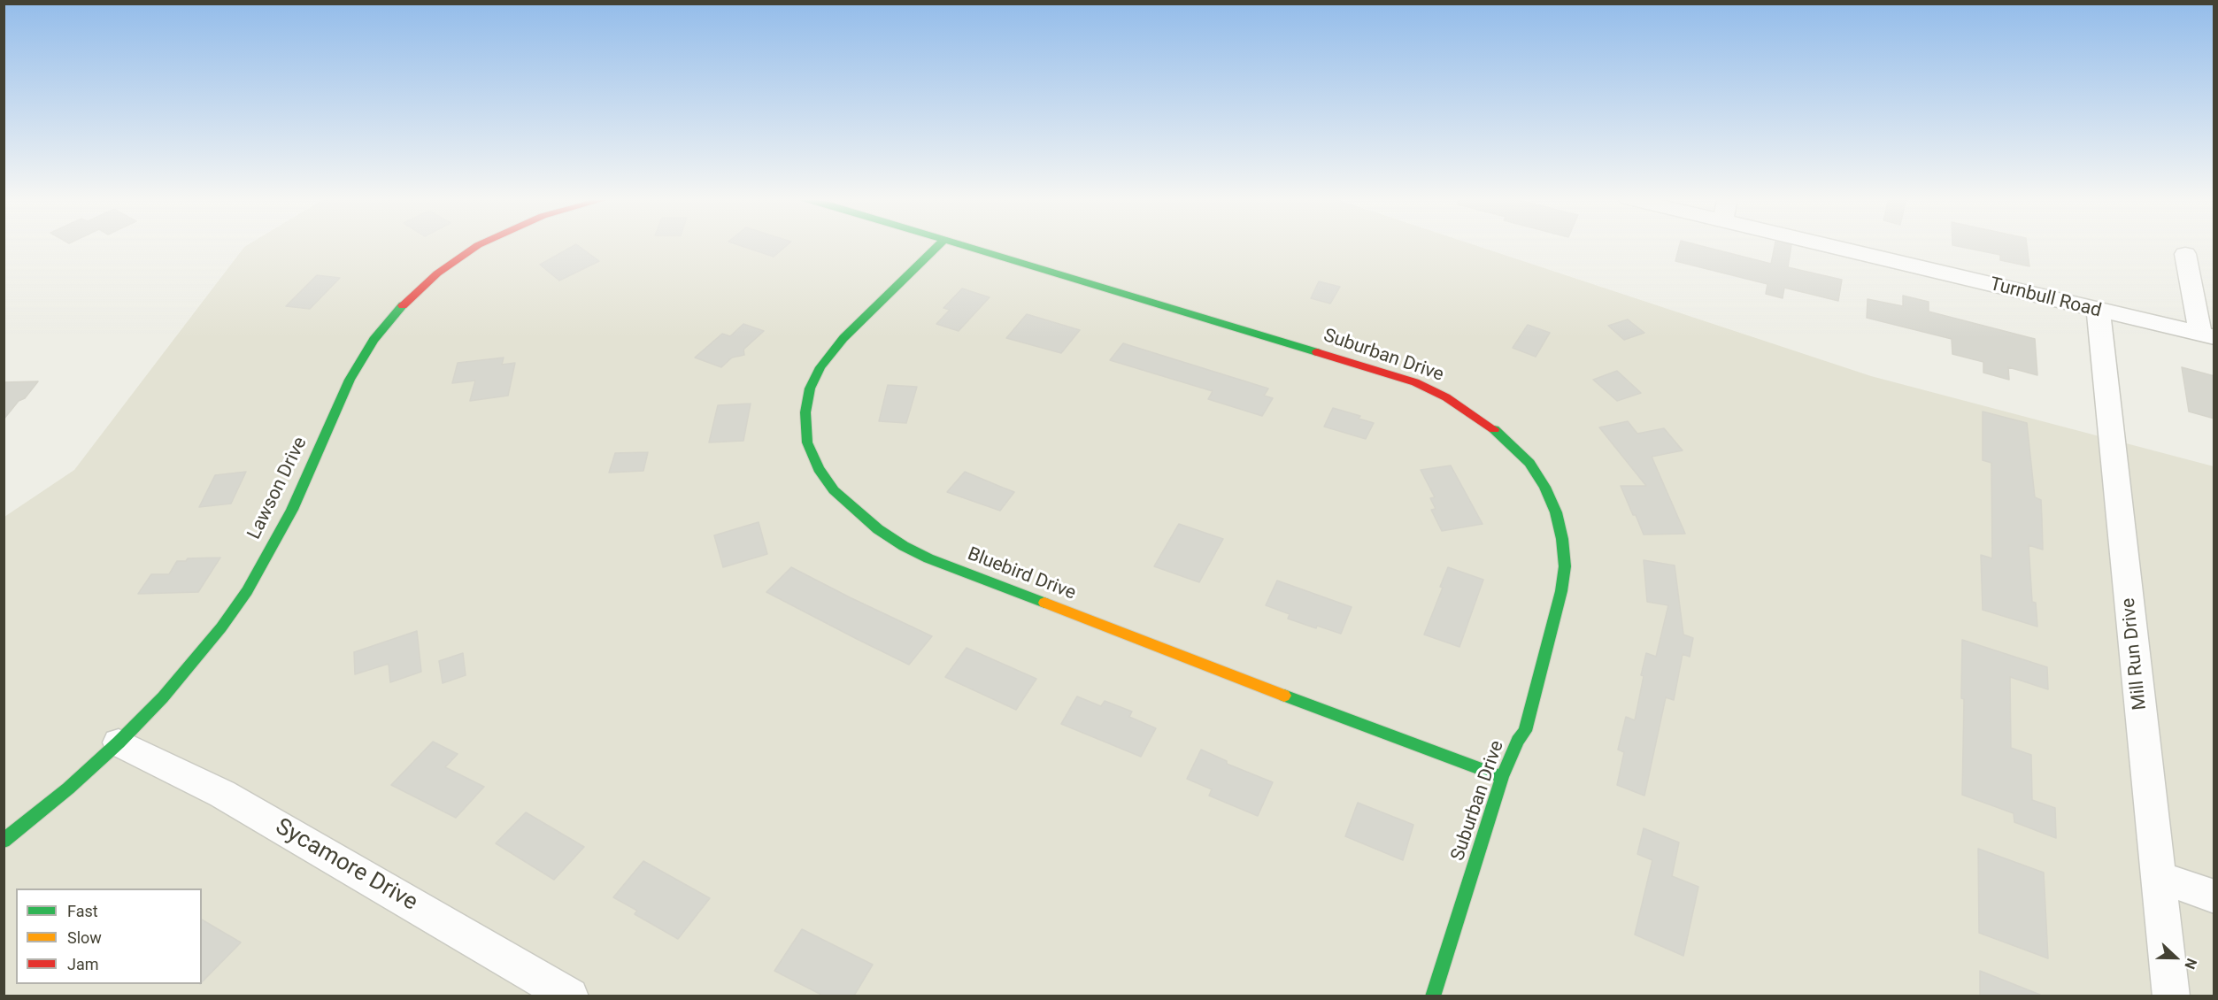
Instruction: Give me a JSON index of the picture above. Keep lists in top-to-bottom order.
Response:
{
  "streets": {
    "street": [
      "Turnbull Road",
      "Suburban Drive",
      "Lawson Drive",
      "Bluebird Drive",
      "Mill Run Drive",
      "Sycamore Drive"
    ]
  },
  "crossings": [
    ["Turnbull Road", "Mill Run Drive"],
    ["Suburban Drive", "Bluebird Drive"],
    ["Lawson Drive", "Sycamore Drive"]
  ],
  "legend": ["Fast", "Slow", "Jam"],
  "north": "right"
}
